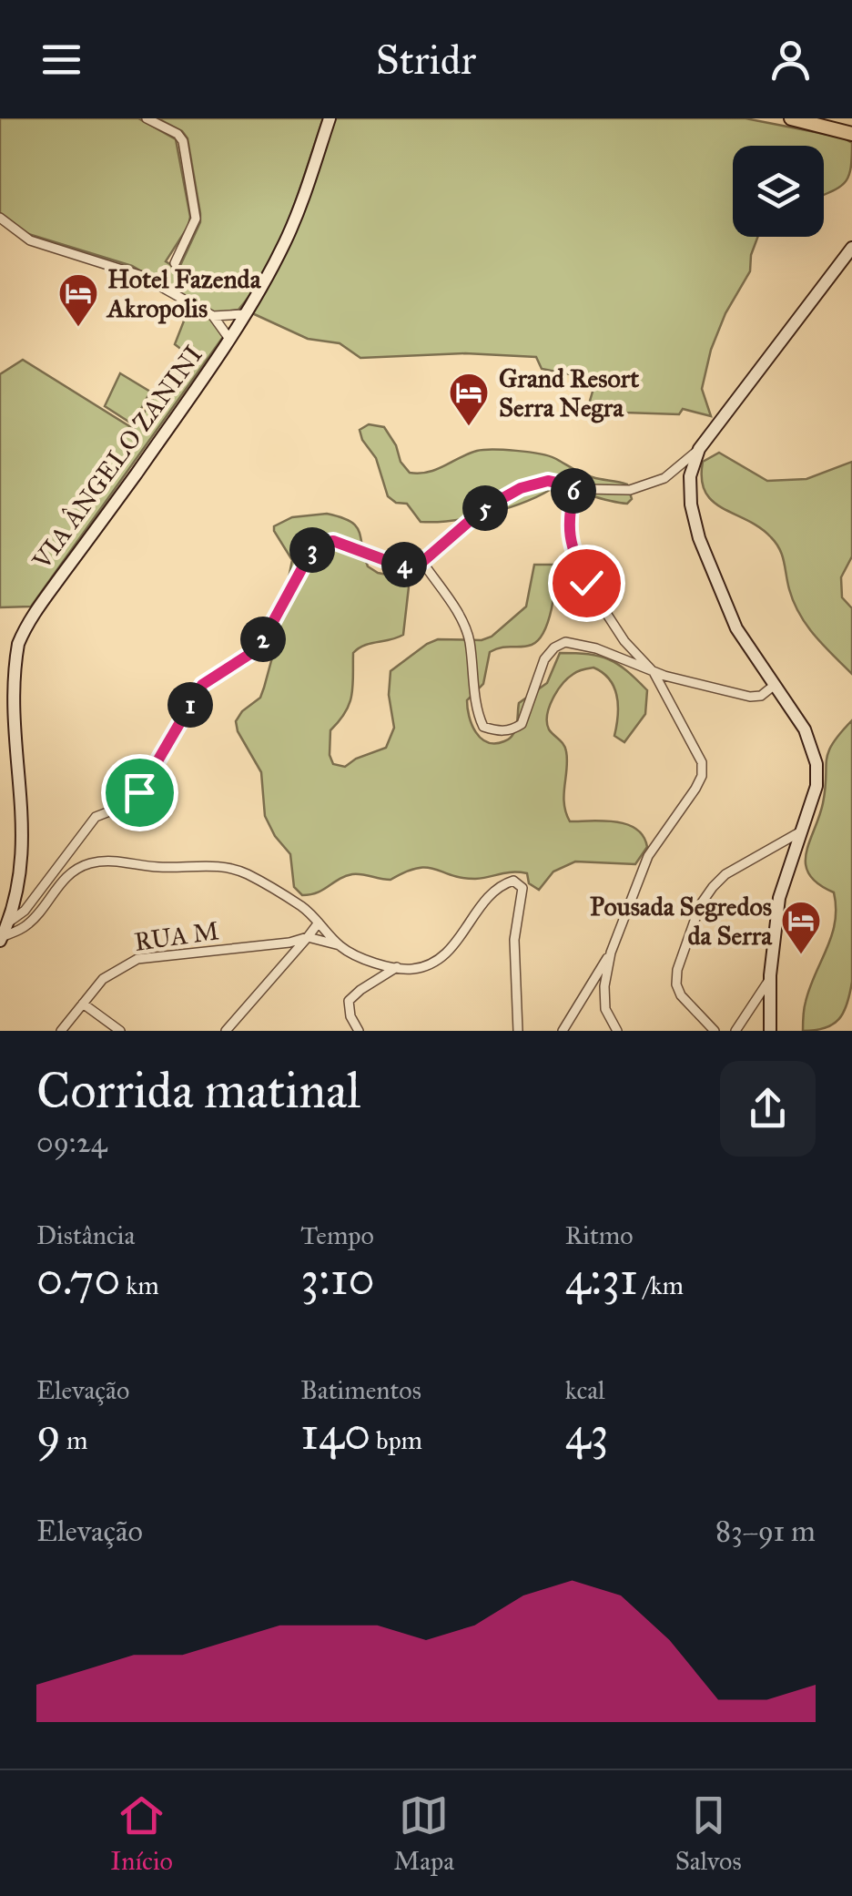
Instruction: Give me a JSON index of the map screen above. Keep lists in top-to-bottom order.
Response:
{
  "streets": {
    "street": ["VIA ÂNGELO ZANINI", "RUA M"]
  },
  "places": {
    "hotel": ["Hotel Fazenda Akropolis", "Grand Resort Serra Negra", "Pousada Segredos da Serra"]
  },
  "page": {
    "header": "Stridr",
    "pins": [
      "6",
      "5",
      "3",
      "4",
      "2",
      "1"
    ],
    "heading": ["Corrida matinal", "09:24"],
    "stats": [
      ["Distância", "0.70 km"],
      ["Tempo", "3:10"],
      ["Ritmo", "4:31 /km"],
      ["Elevação", "9 m"],
      ["Batimentos", "140 bpm"],
      ["kcal", "43"]
    ],
    "chart": ["Elevação", "83–91 m"],
    "tabs": ["Início", "Mapa", "Salvos"]
  }
}
